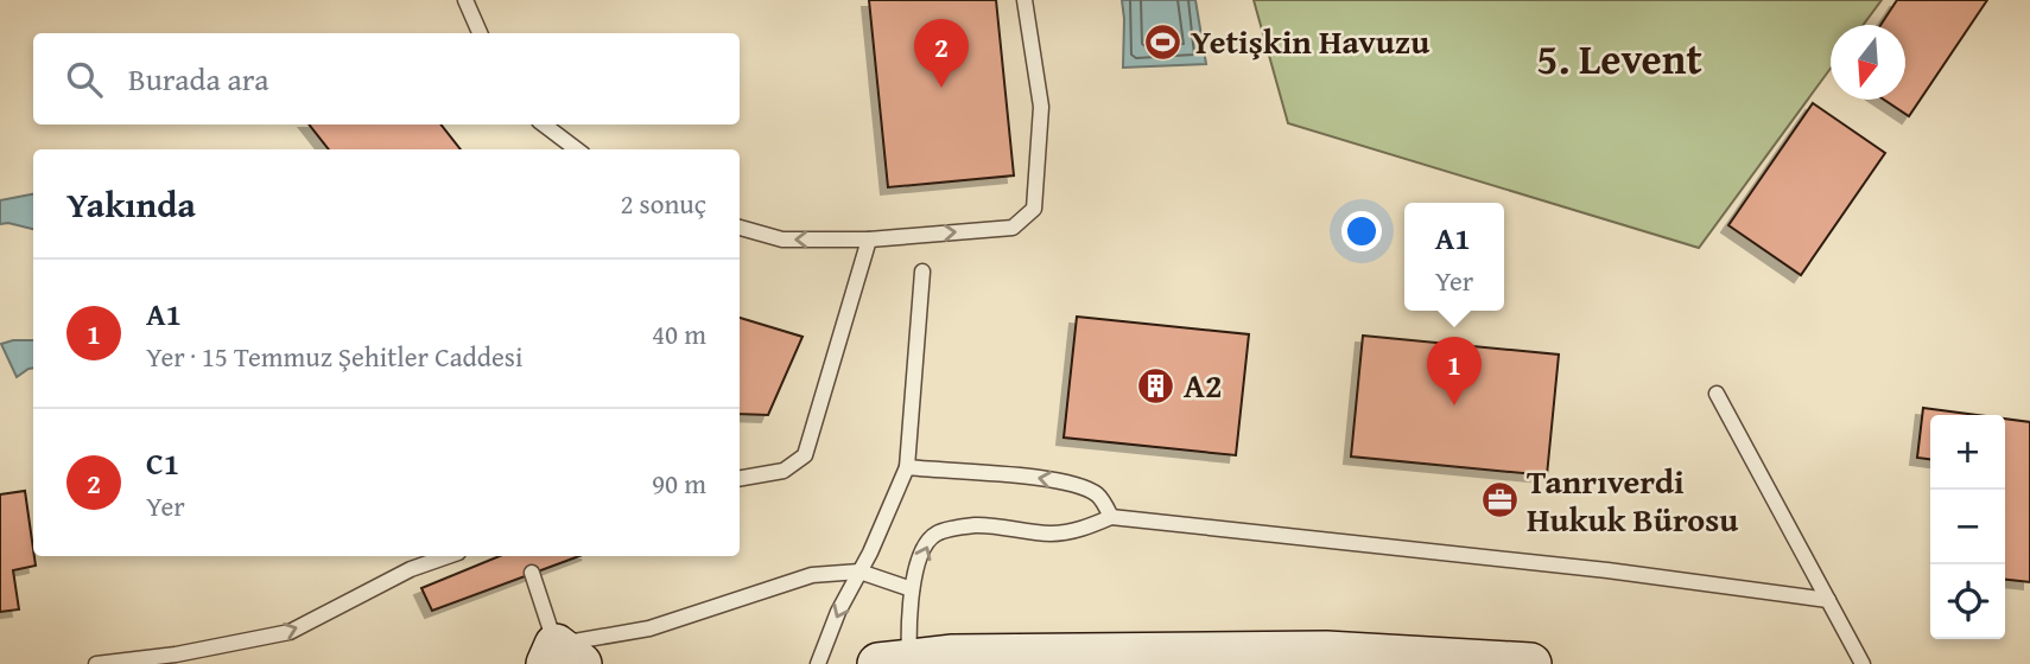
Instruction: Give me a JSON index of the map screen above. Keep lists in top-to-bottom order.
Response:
{
  "districts": ["5. Levent"],
  "places": {
    "sports": ["Yetişkin Havuzu"],
    "building": ["A2"],
    "office": ["Tanrıverdi Hukuk Bürosu"]
  },
  "north": "bottom",
  "page": {
    "pins": ["2", "1"],
    "search": "Burada ara",
    "heading": ["Yakında", "2 sonuç"],
    "popup": ["A1", "Yer"],
    "list": [
      {
        "mark": "1",
        "name": "A1",
        "note": "Yer · 15 Temmuz Şehitler Caddesi",
        "value": "40 m"
      },
      {
        "mark": "2",
        "name": "C1",
        "note": "Yer",
        "value": "90 m"
      }
    ],
    "map_buttons": ["+", "−"]
  }
}
